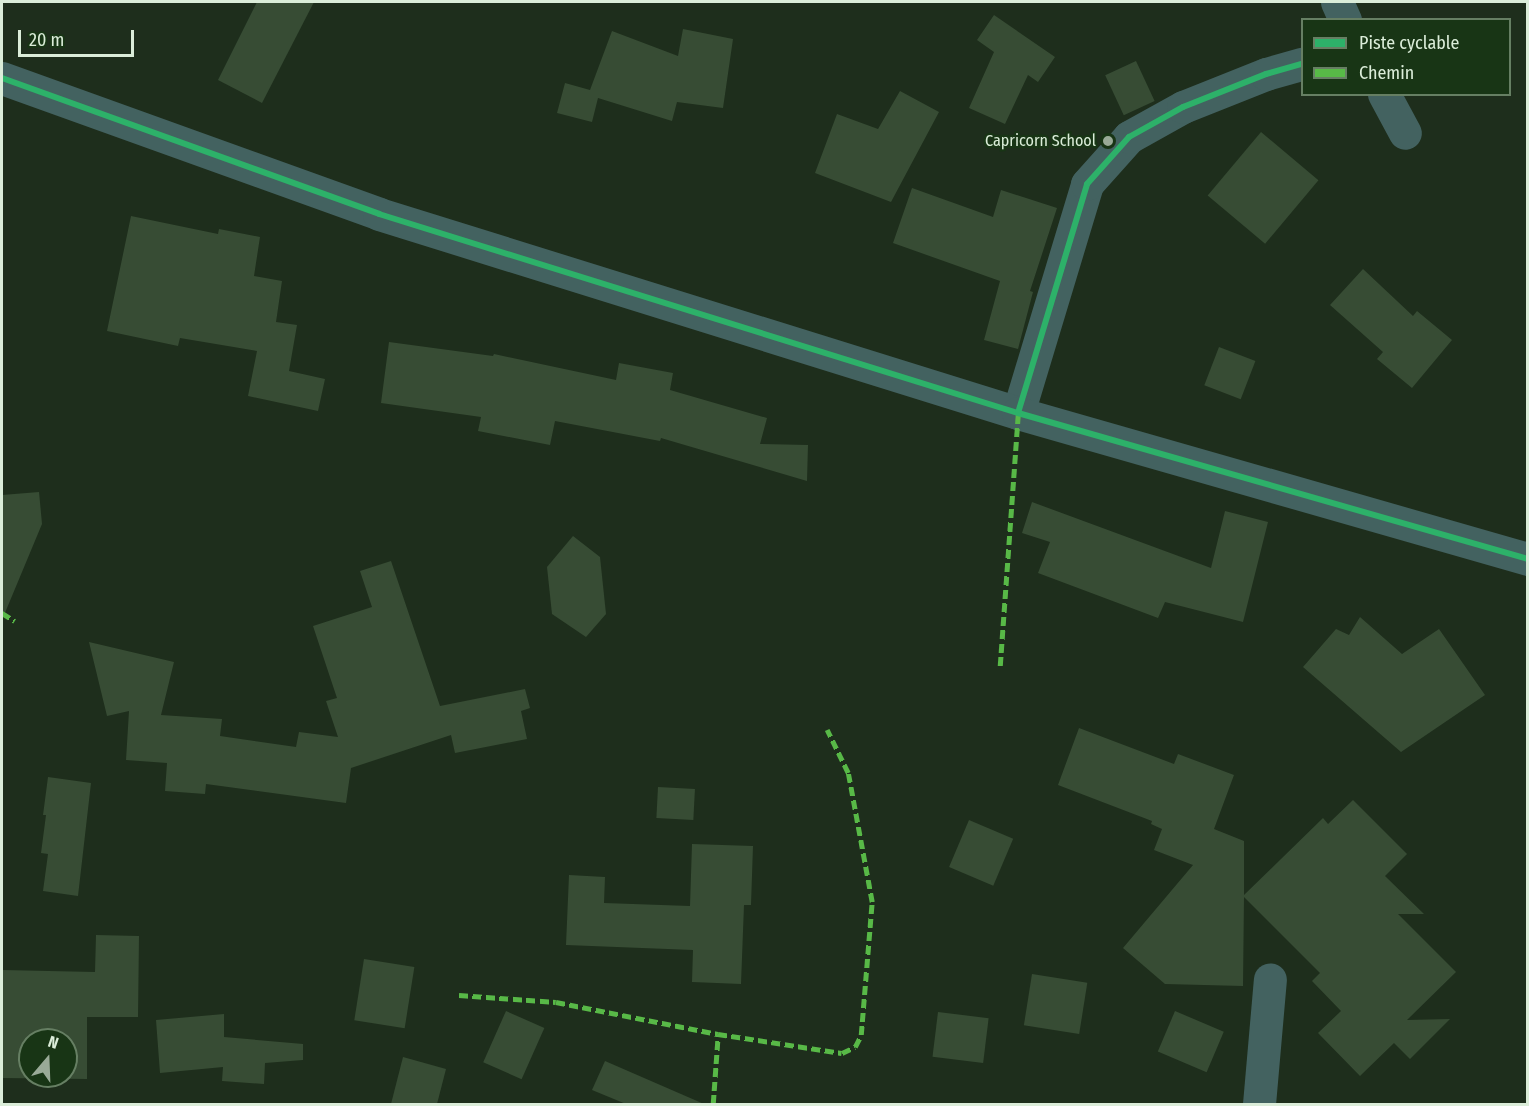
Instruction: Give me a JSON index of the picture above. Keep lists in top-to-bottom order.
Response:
{
  "places": ["Capricorn School"],
  "legend": ["Piste cyclable", "Chemin"],
  "scale_bar": "20 m",
  "north": "top"
}
